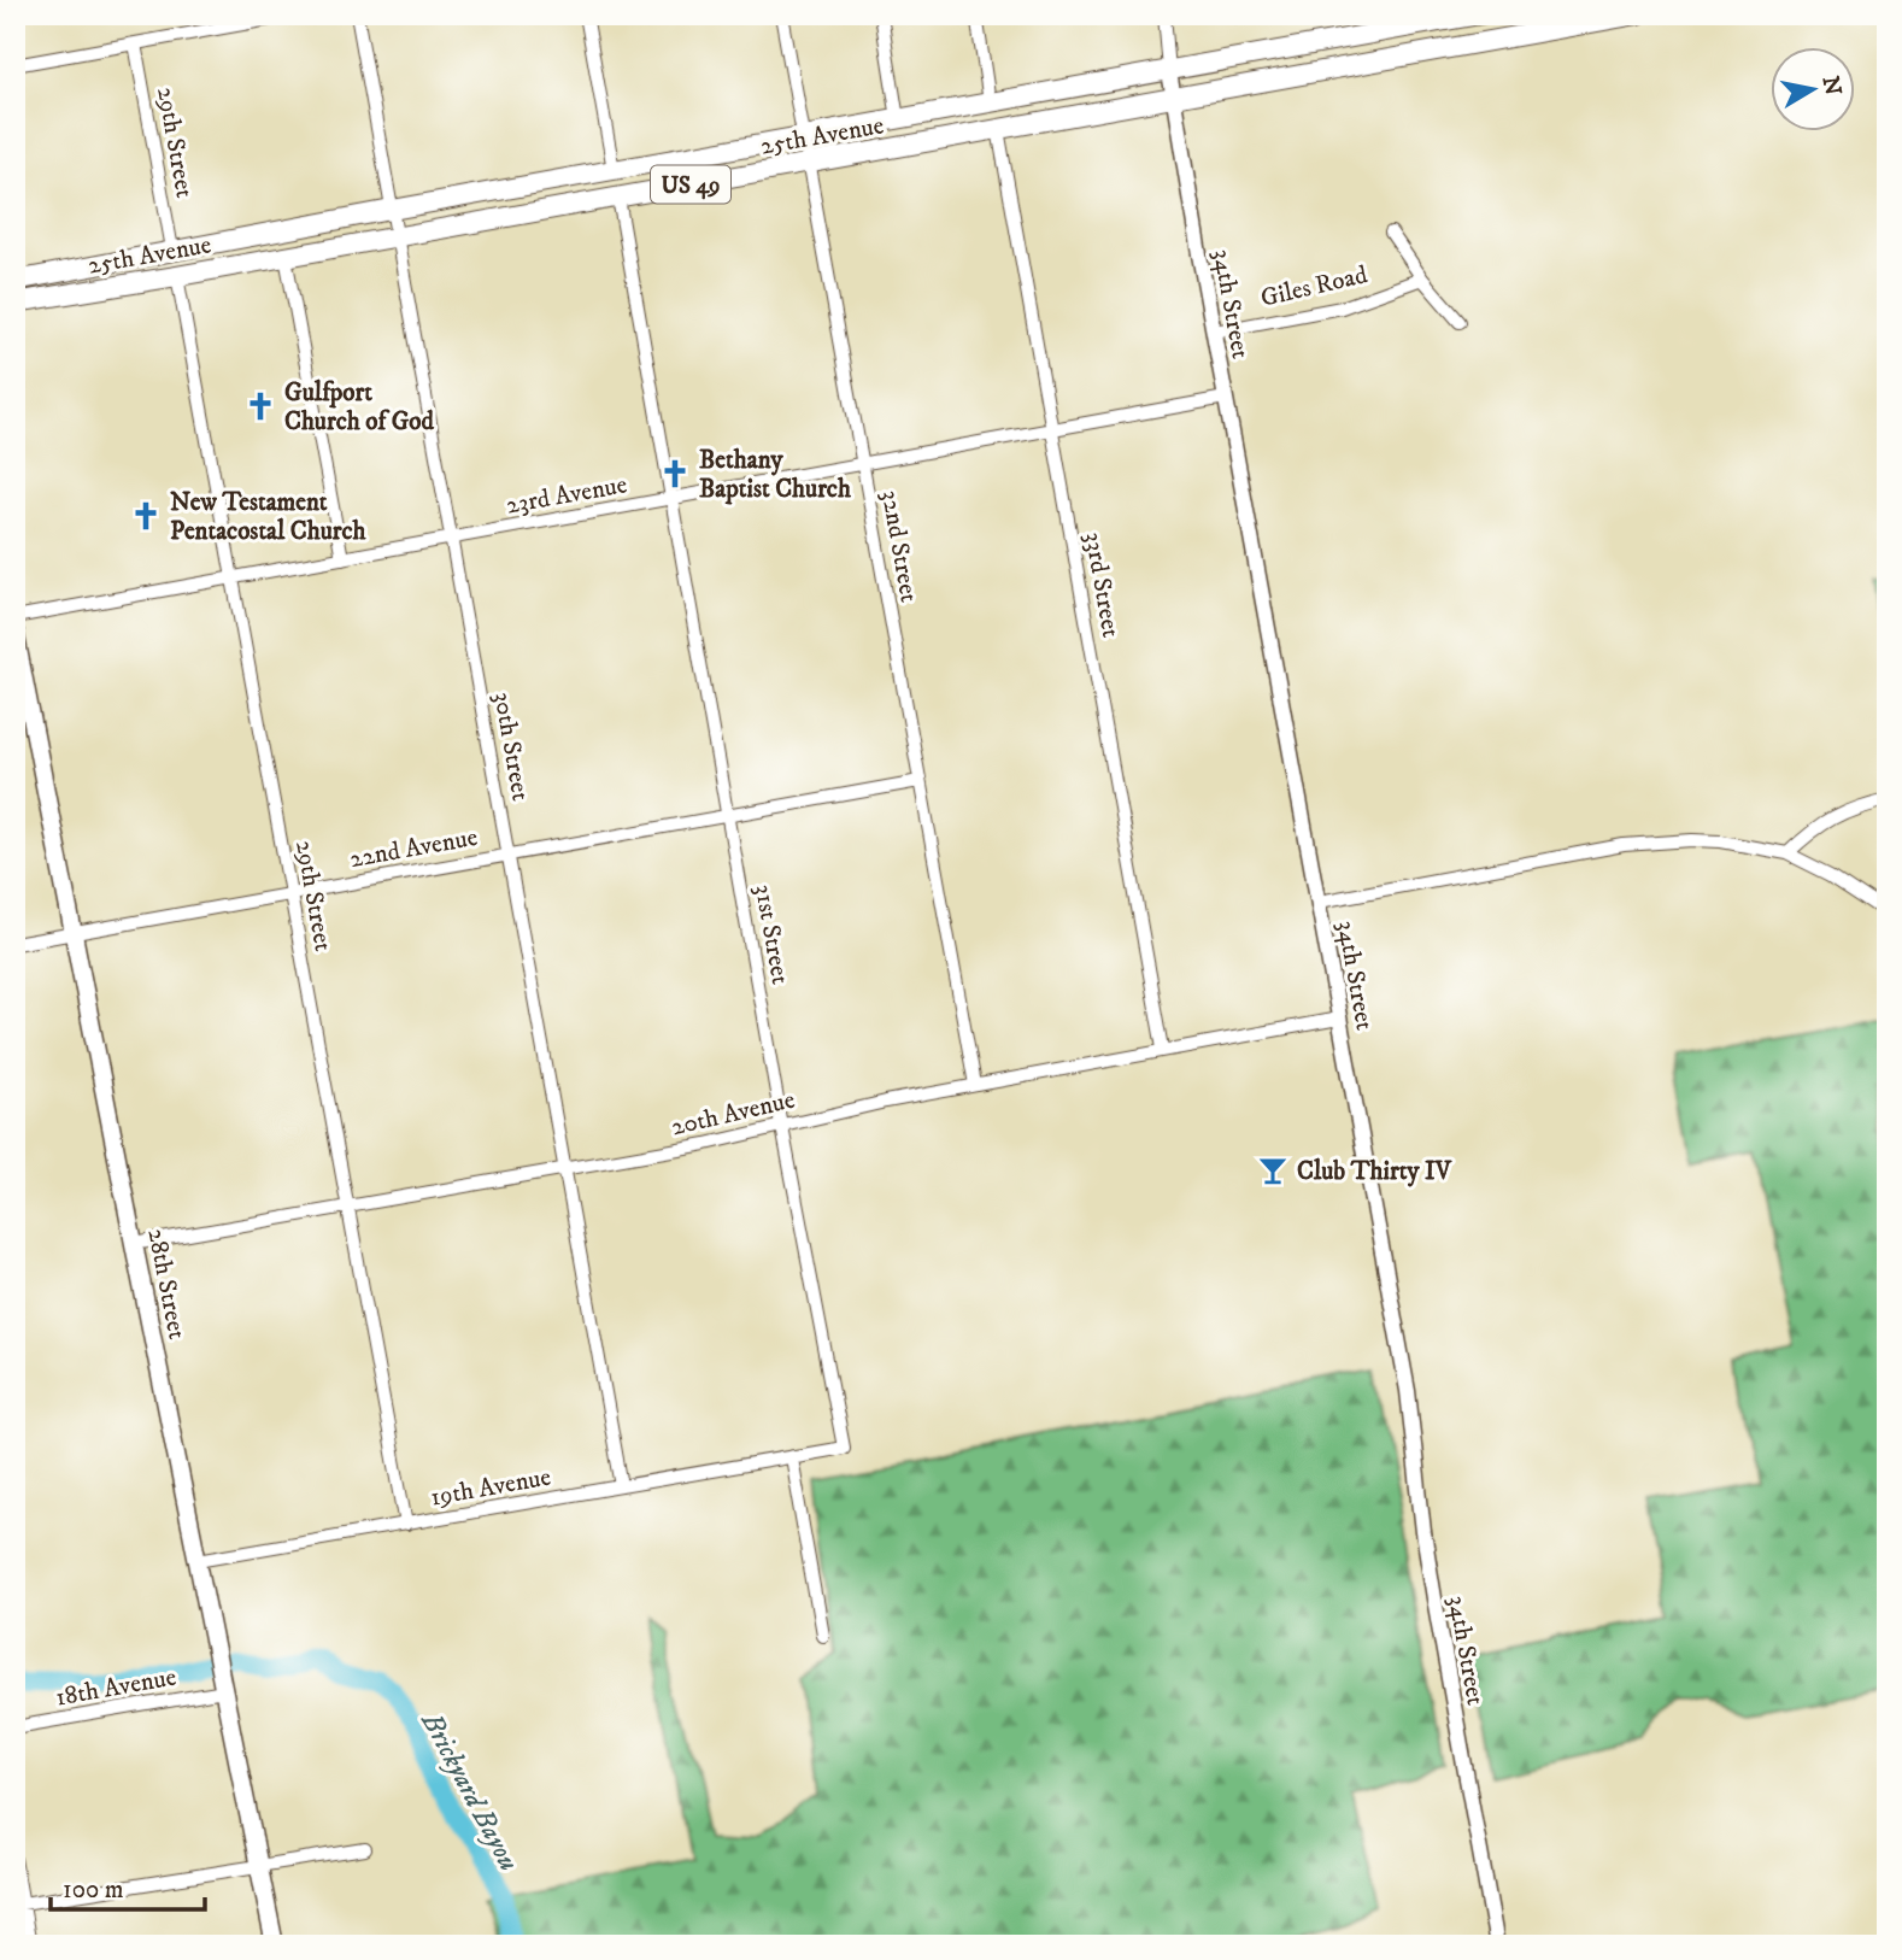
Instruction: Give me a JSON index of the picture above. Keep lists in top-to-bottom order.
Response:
{
  "streets": {
    "main road": ["25th Avenue", "US 49", "28th Street"],
    "street": [
      "29th Street",
      "Giles Road",
      "34th Street",
      "23rd Avenue",
      "32nd Street",
      "33rd Street",
      "30th Street",
      "22nd Avenue",
      "31st Street",
      "20th Avenue",
      "19th Avenue",
      "18th Avenue"
    ]
  },
  "crossings": [
    ["25th Avenue", "29th Street"],
    ["25th Avenue", "34th Street"],
    ["25th Avenue", "32nd Street"],
    ["25th Avenue", "33rd Street"],
    ["25th Avenue", "30th Street"],
    ["25th Avenue", "31st Street"],
    ["29th Street", "23rd Avenue"],
    ["29th Street", "22nd Avenue"],
    ["29th Street", "20th Avenue"],
    ["29th Street", "19th Avenue"],
    ["Giles Road", "34th Street"],
    ["34th Street", "23rd Avenue"],
    ["34th Street", "20th Avenue"],
    ["23rd Avenue", "32nd Street"],
    ["23rd Avenue", "33rd Street"],
    ["23rd Avenue", "30th Street"],
    ["23rd Avenue", "31st Street"],
    ["32nd Street", "22nd Avenue"],
    ["32nd Street", "20th Avenue"],
    ["33rd Street", "20th Avenue"],
    ["30th Street", "22nd Avenue"],
    ["30th Street", "20th Avenue"],
    ["30th Street", "19th Avenue"],
    ["22nd Avenue", "31st Street"],
    ["22nd Avenue", "28th Street"],
    ["31st Street", "20th Avenue"],
    ["31st Street", "19th Avenue"],
    ["20th Avenue", "28th Street"],
    ["28th Street", "19th Avenue"],
    ["28th Street", "18th Avenue"]
  ],
  "water": ["Brickyard Bayou"],
  "places": {
    "church": ["Gulfport Church of God", "Bethany Baptist Church", "New Testament Pentacostal Church"],
    "bar": ["Club Thirty IV"]
  },
  "scale_bar": "100 m",
  "north": "right"
}
